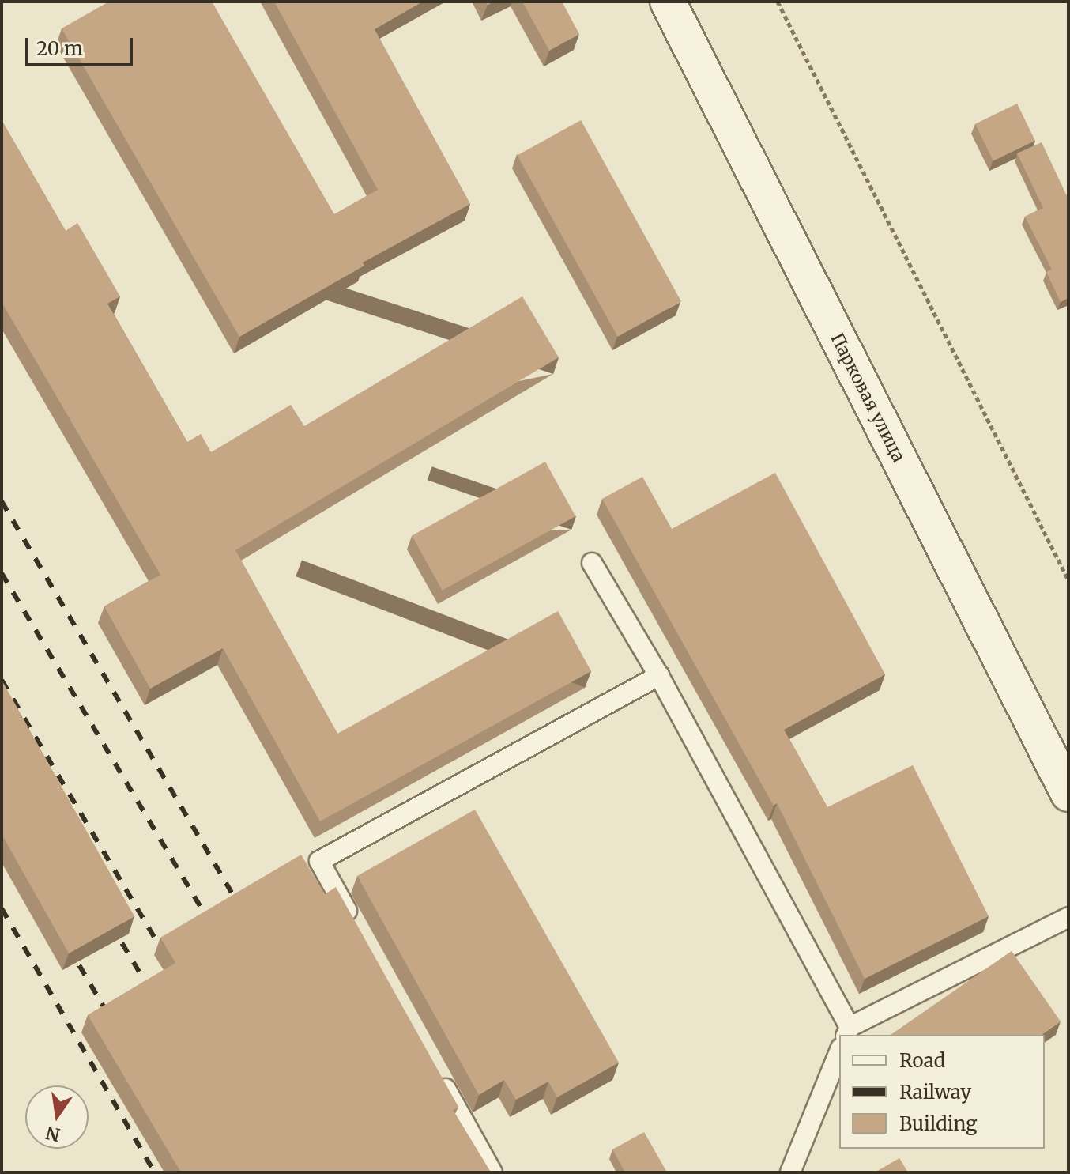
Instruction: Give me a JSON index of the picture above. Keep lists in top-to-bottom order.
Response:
{
  "streets": {
    "main road": ["Парковая улица"]
  },
  "legend": ["Road", "Railway", "Building"],
  "scale_bar": "20 m",
  "north": "bottom"
}
